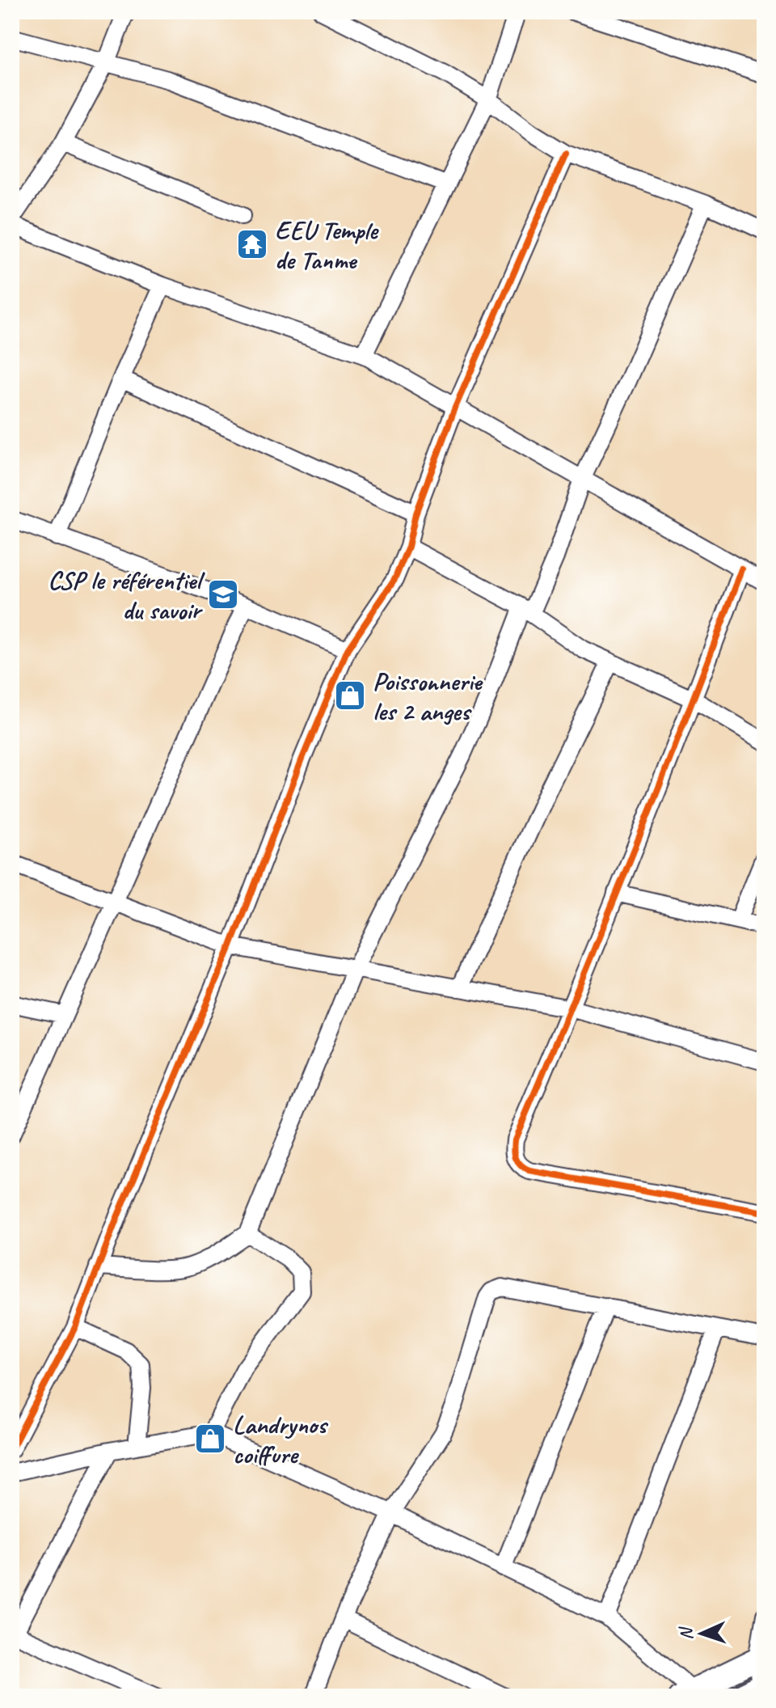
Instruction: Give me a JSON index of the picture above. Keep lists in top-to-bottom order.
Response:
{
  "places": {
    "temple": ["EEU Temple de Tanme"],
    "school or university": ["CSP le référentiel du savoir"],
    "shop": ["Poissonnerie les 2 anges", "Landrynos coiffure"]
  },
  "north": "left"
}
